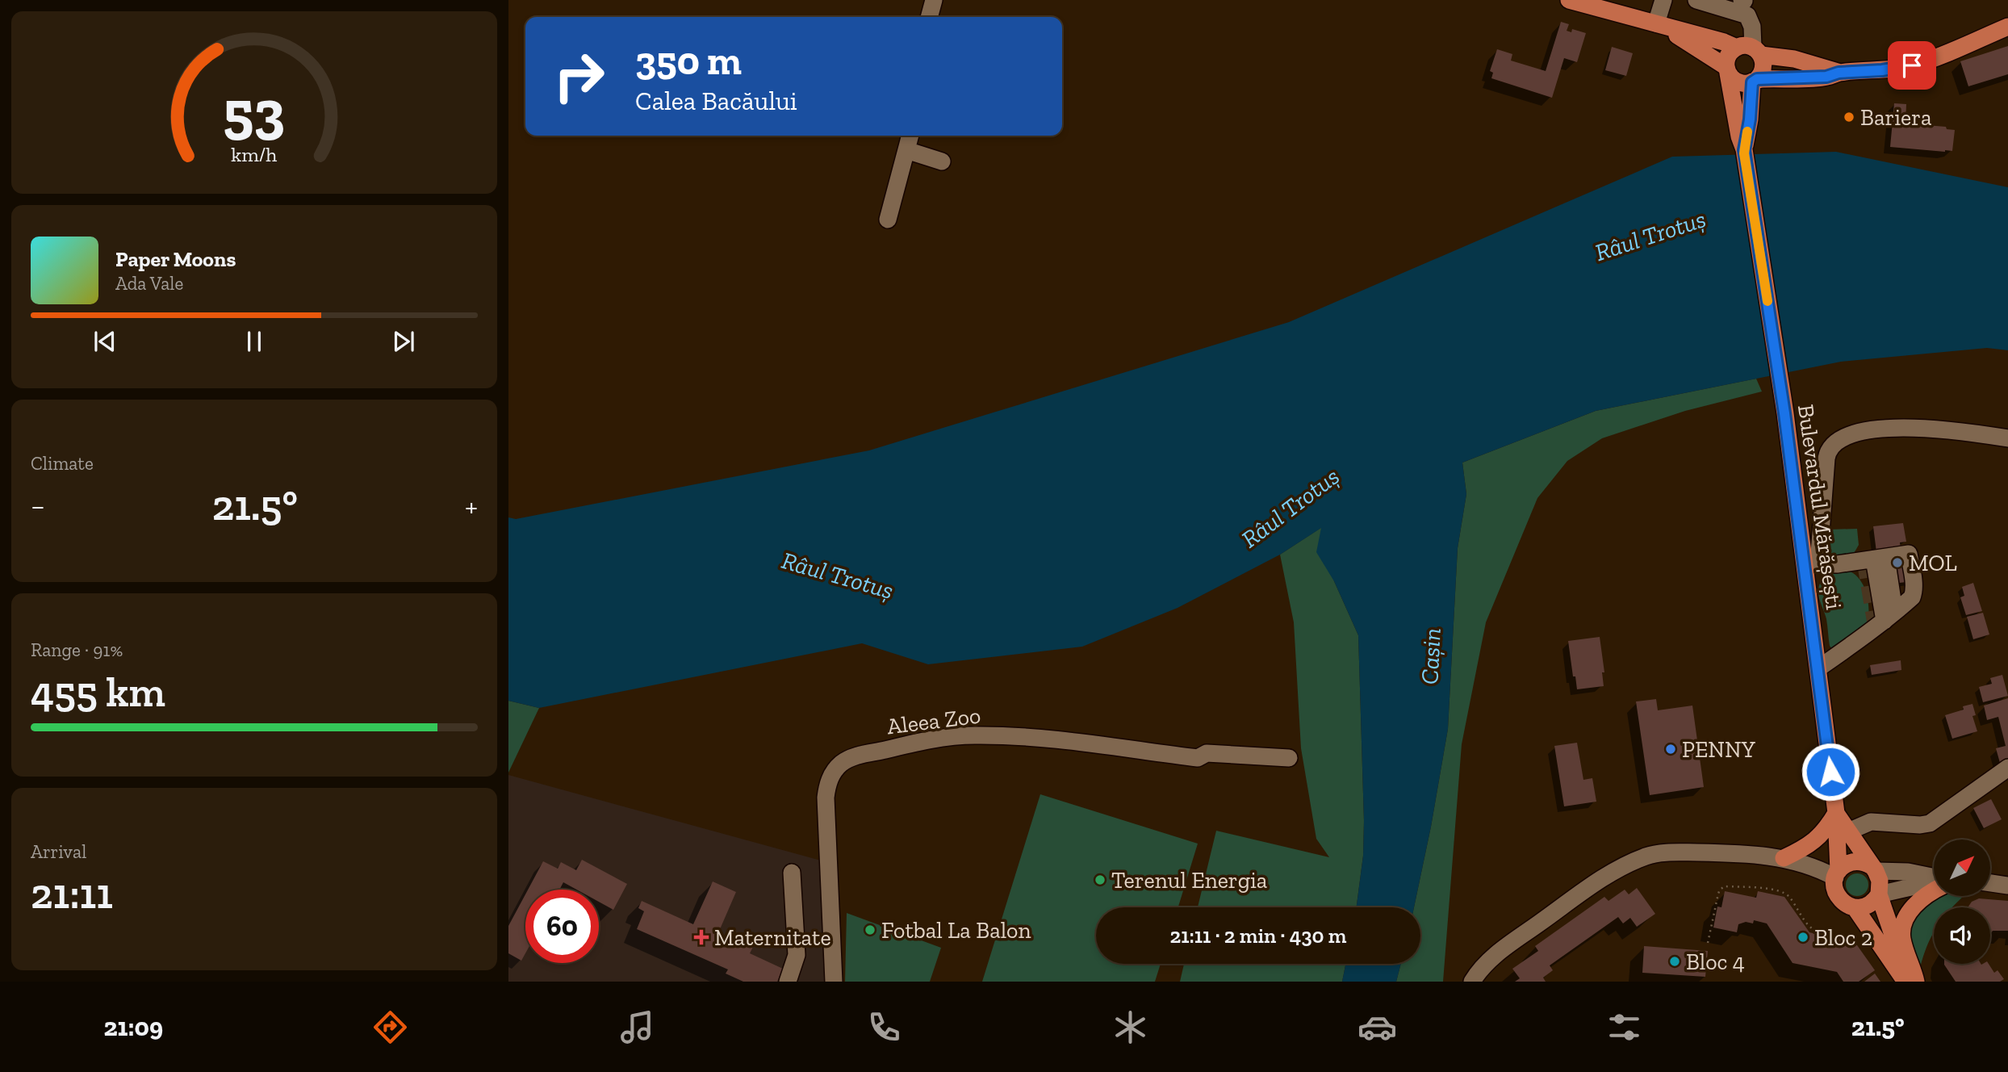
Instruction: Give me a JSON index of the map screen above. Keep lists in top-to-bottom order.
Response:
{
  "streets": {
    "main road": ["Bulevardul Mărășești"],
    "street": ["Aleea Zoo"]
  },
  "water": ["Râul Trotuș", "Cașin"],
  "places": {
    "other": [
      "Bariera",
      "MOL",
      "PENNY",
      "Terenul Energia",
      "Fotbal La Balon",
      "Bloc 2",
      "Bloc 4"
    ],
    "health": ["Maternitate"]
  },
  "north": "top right",
  "page": {
    "turn": ["350 m", "Calea Bacăului"],
    "song": ["Paper Moons", "Ada Vale"],
    "tile": [
      "Climate",
      ["Range · 91%", "455 km"],
      ["Arrival", "21:11"]
    ],
    "heat": ["−", "21.5°", "+"],
    "limit": "60",
    "trip": "21:11 · 2 min · 430 m",
    "tabs": ["21:09", "21.5°"],
    "gauge": ["53", "km/h"]
  }
}
